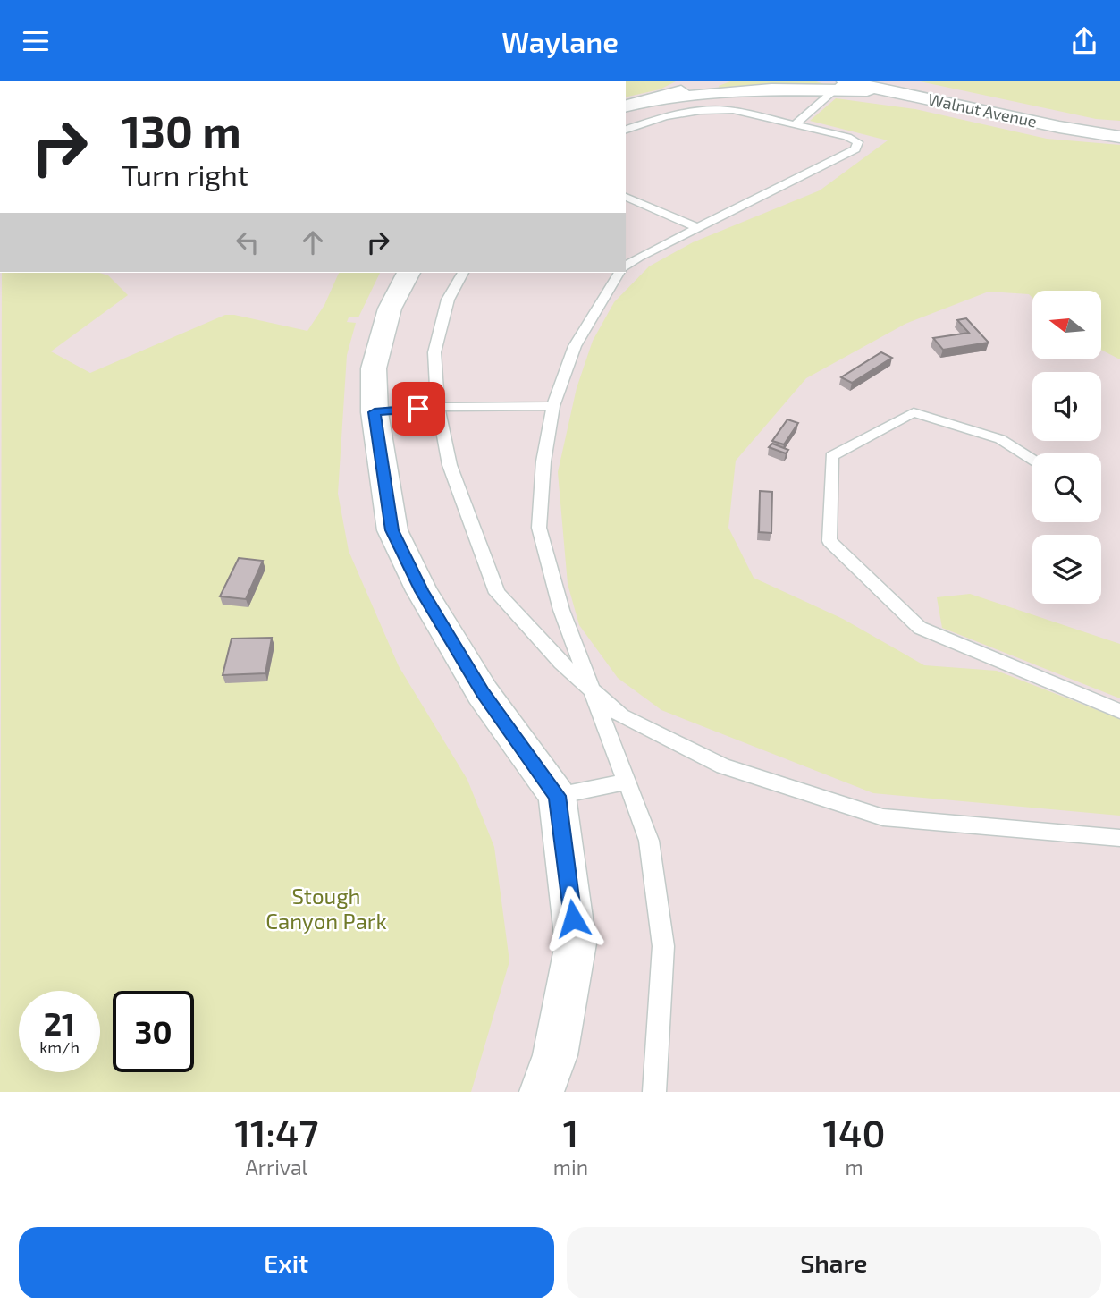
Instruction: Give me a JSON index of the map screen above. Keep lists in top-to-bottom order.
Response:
{
  "streets": {
    "street": ["Walnut Avenue"]
  },
  "parks": ["Stough Canyon Park"],
  "north": "left",
  "page": {
    "header": "Waylane",
    "turn": ["130 m", "Turn right"],
    "speed": "21 km/h",
    "limit": "30",
    "eta": [
      "11:47",
      "Arrival",
      "1",
      "min",
      "140",
      "m"
    ],
    "buttons": ["Exit", "Share"]
  }
}
